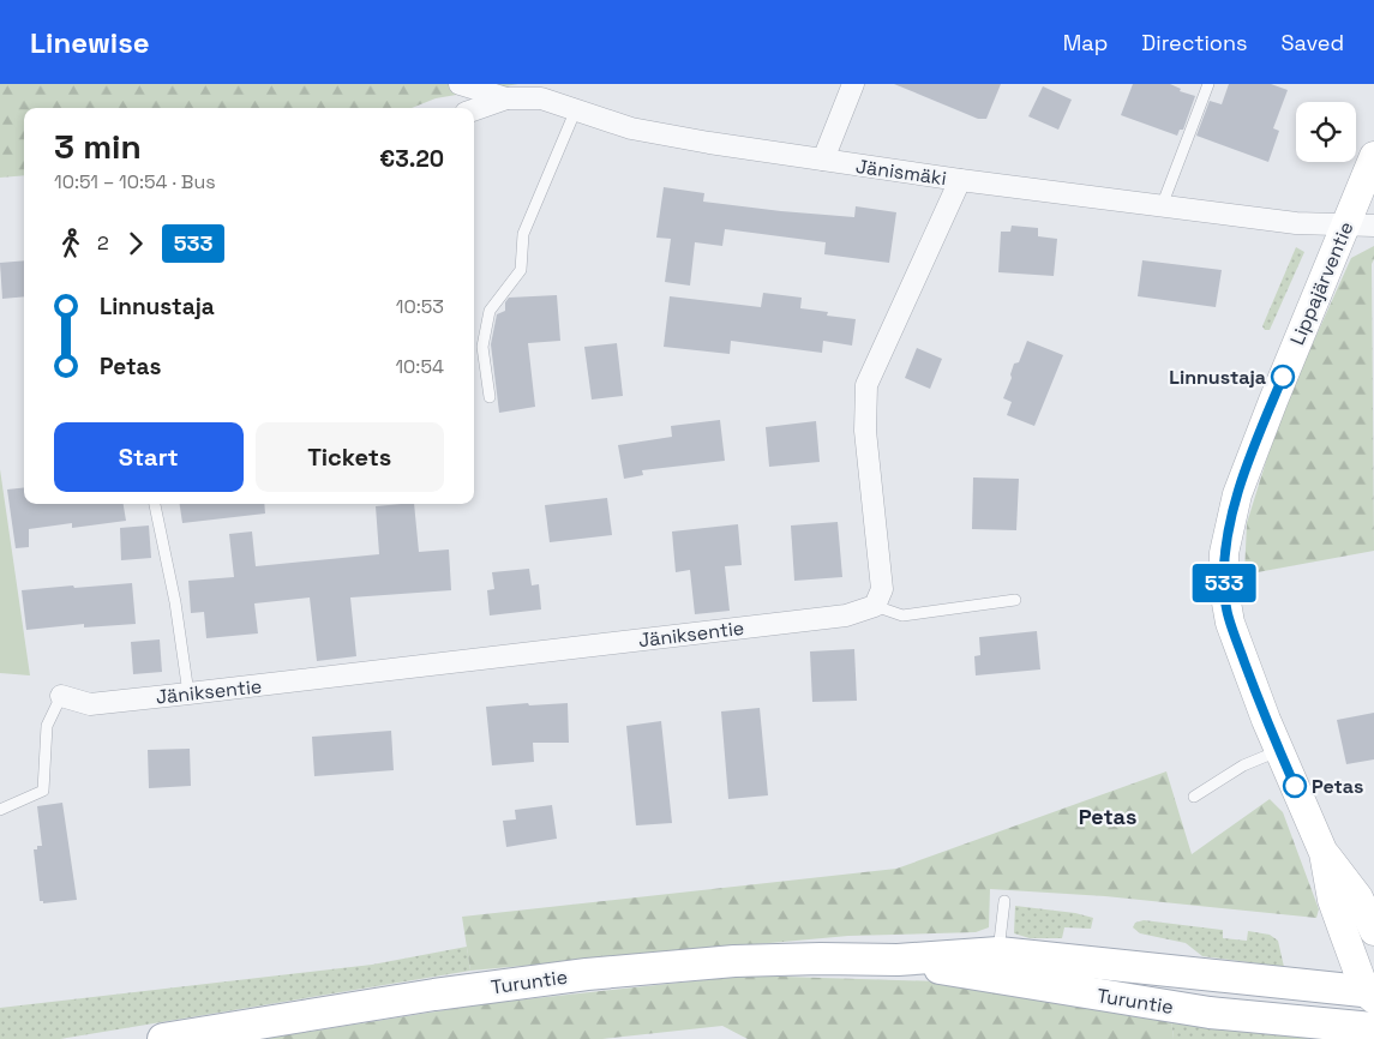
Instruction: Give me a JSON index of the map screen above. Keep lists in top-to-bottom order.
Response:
{
  "streets": {
    "main road": ["Lippajärventie", "Turuntie"],
    "street": ["Jänismäki", "Jäniksentie"]
  },
  "crossings": [
    ["Jänismäki", "Lippajärventie"],
    ["Lippajärventie", "Turuntie"]
  ],
  "districts": ["Petas"],
  "places": ["Linnustaja", "Petas"],
  "lines": ["bus line 533"],
  "page": {
    "header": "Linewise",
    "nav": ["Map", "Directions", "Saved"],
    "on_map": "533",
    "heading": ["3 min", "10:51 – 10:54 · Bus", "€3.20"],
    "legs": ["2", "533"],
    "list": [
      {
        "name": "Linnustaja",
        "value": "10:53"
      },
      {
        "name": "Petas",
        "value": "10:54"
      }
    ],
    "buttons": ["Start", "Tickets"]
  }
}
